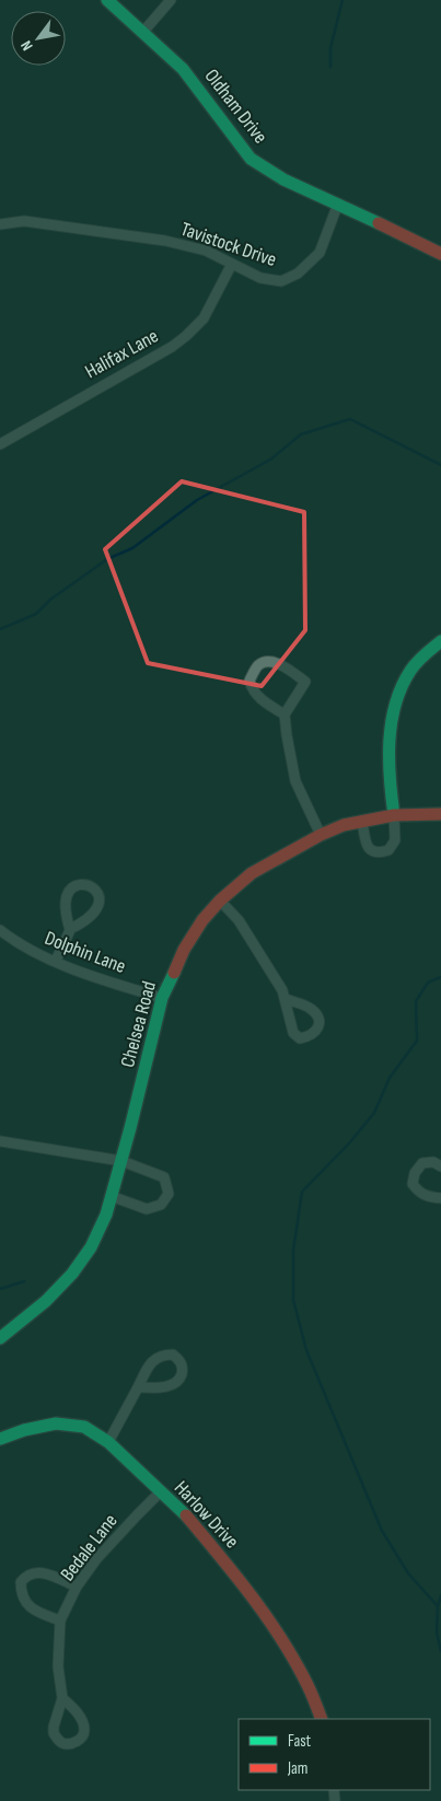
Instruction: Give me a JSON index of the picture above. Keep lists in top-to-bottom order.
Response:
{
  "streets": {
    "street": [
      "Oldham Drive",
      "Tavistock Drive",
      "Halifax Lane",
      "Dolphin Lane",
      "Chelsea Road",
      "Harlow Drive",
      "Bedale Lane"
    ]
  },
  "crossings": [
    ["Oldham Drive", "Tavistock Drive"],
    ["Tavistock Drive", "Halifax Lane"],
    ["Dolphin Lane", "Chelsea Road"],
    ["Harlow Drive", "Bedale Lane"]
  ],
  "legend": ["Fast", "Jam"],
  "north": "bottom left"
}
